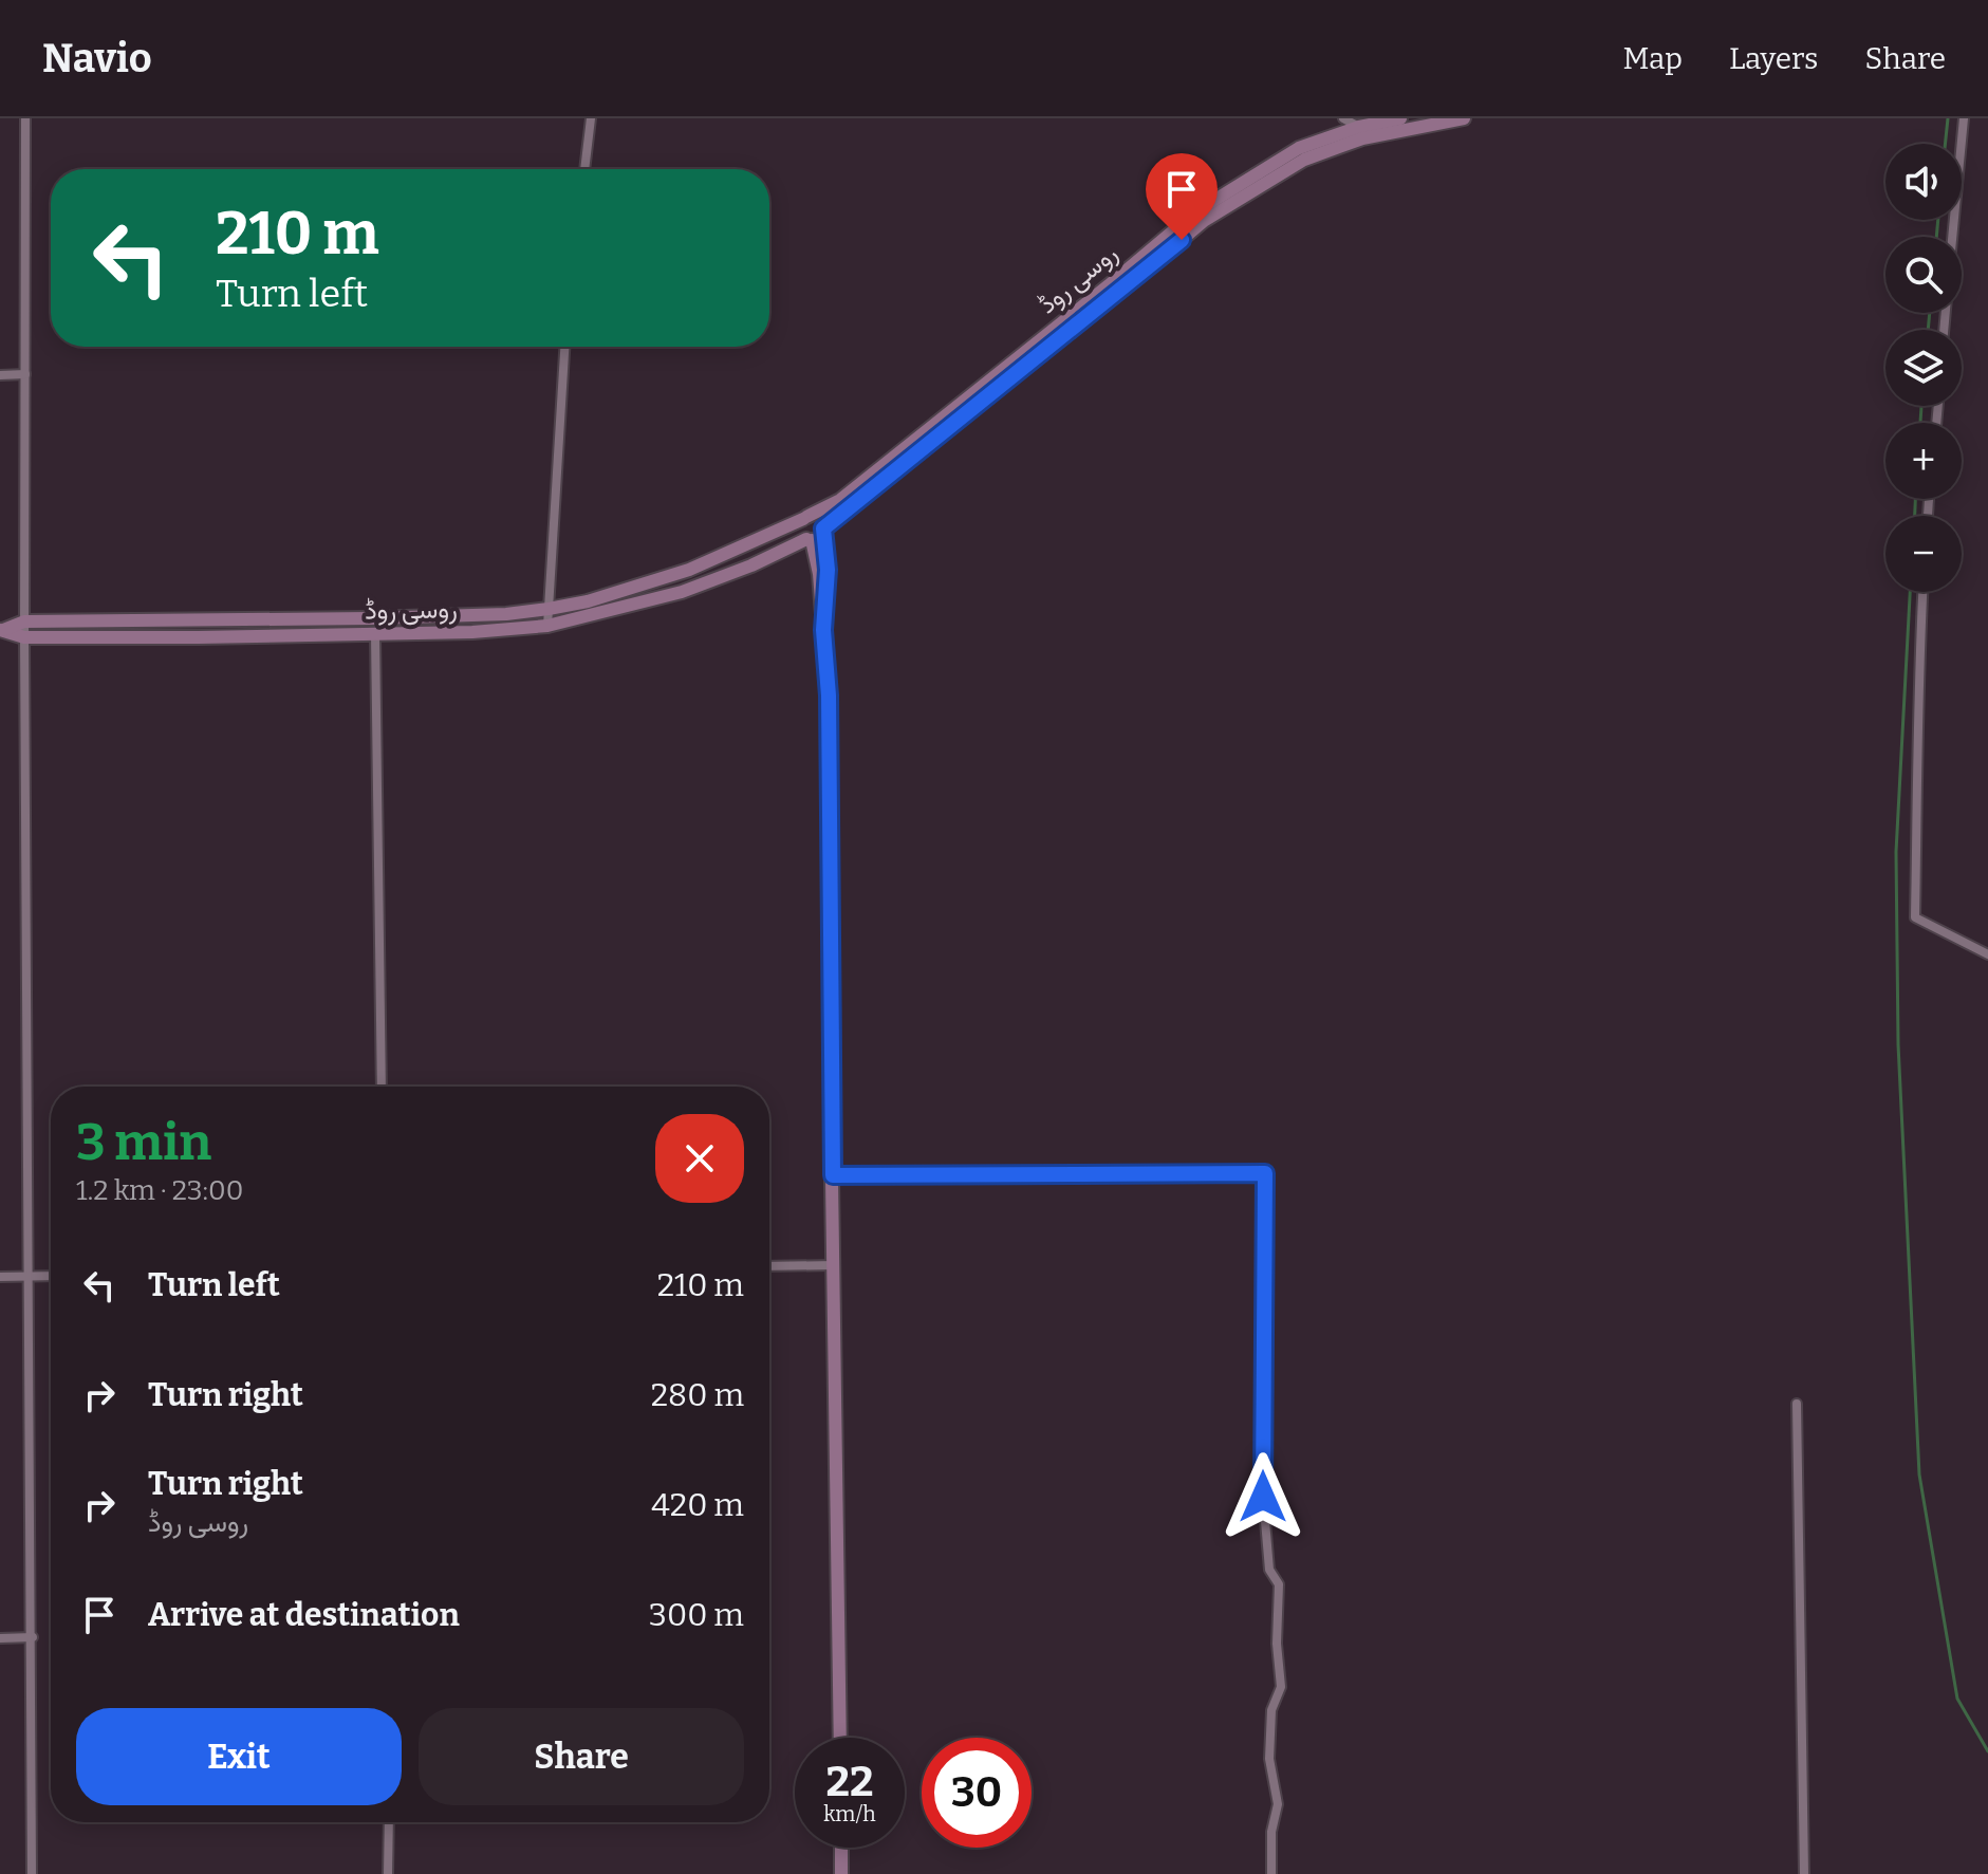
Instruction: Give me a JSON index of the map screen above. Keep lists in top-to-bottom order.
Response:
{
  "streets": {
    "main road": ["روسی روڈ"]
  },
  "page": {
    "header": "Navio",
    "nav": ["Map", "Layers", "Share"],
    "map_buttons": ["+", "−"],
    "turn": ["210 m", "Turn left"],
    "heading": ["3 min", "1.2 km · 23:00"],
    "list": [
      {
        "name": "Turn left",
        "value": "210 m"
      },
      {
        "name": "Turn right",
        "value": "280 m"
      },
      {
        "name": "Turn right",
        "note": "روسی روڈ",
        "value": "420 m"
      },
      {
        "name": "Arrive at destination",
        "value": "300 m"
      }
    ],
    "buttons": ["Exit", "Share"],
    "speed": "22 km/h",
    "limit": "30"
  }
}
